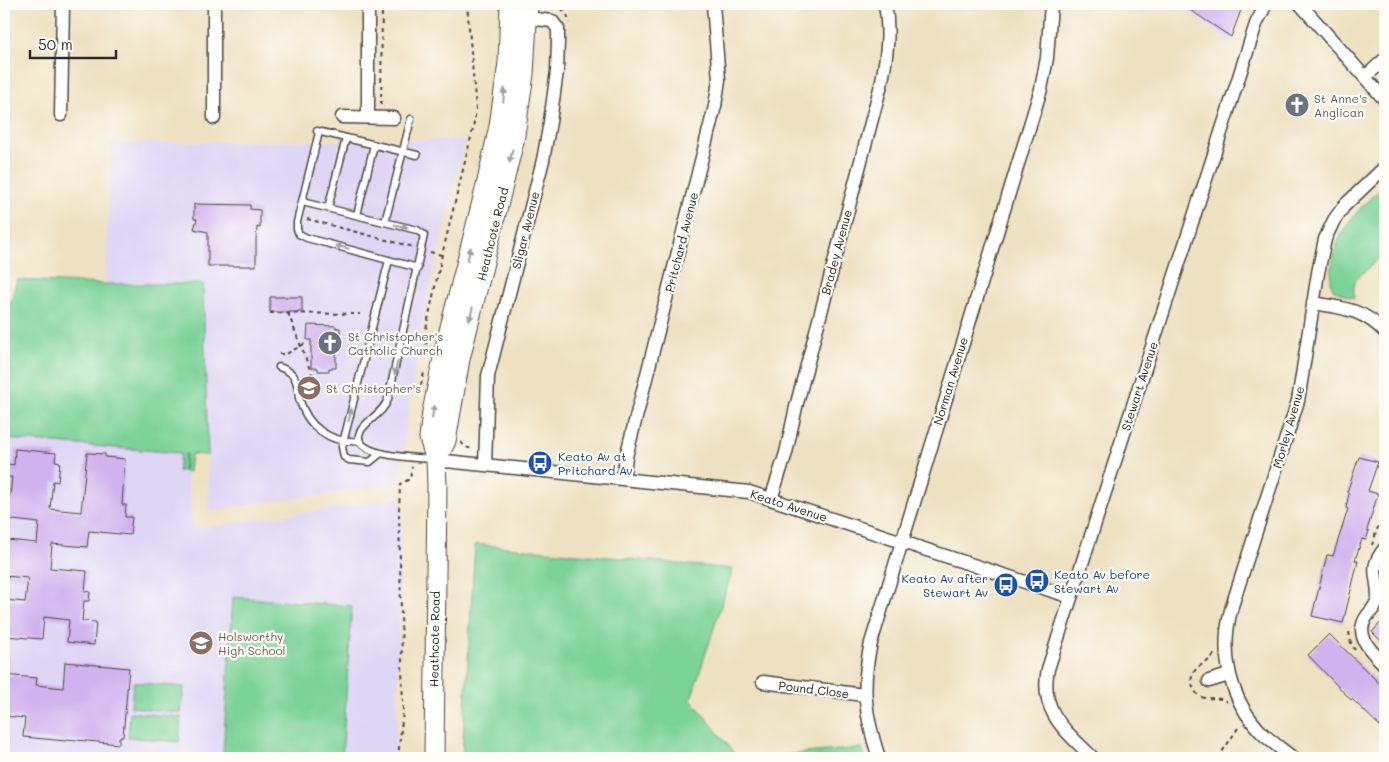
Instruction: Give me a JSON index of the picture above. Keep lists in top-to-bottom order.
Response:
{
  "streets": {
    "main road": ["Heathcote Road"],
    "street": [
      "Sligar Avenue",
      "Pritchard Avenue",
      "Bradey Avenue",
      "Norman Avenue",
      "Stewart Avenue",
      "Morley Avenue",
      "Keato Avenue",
      "Pound Close"
    ]
  },
  "crossings": [
    ["Sligar Avenue", "Heathcote Road"],
    ["Sligar Avenue", "Keato Avenue"],
    ["Heathcote Road", "Keato Avenue"],
    ["Pritchard Avenue", "Keato Avenue"],
    ["Bradey Avenue", "Keato Avenue"],
    ["Norman Avenue", "Keato Avenue"],
    ["Norman Avenue", "Pound Close"],
    ["Stewart Avenue", "Keato Avenue"]
  ],
  "places": {
    "church": ["St Anne's Anglican", "St Christopher's Catholic Church"],
    "school or university": ["St Christopher's", "Holsworthy High School"],
    "bus stop": ["Keato Av at Pritchard Av", "Keato Av before Stewart Av", "Keato Av after Stewart Av"]
  },
  "scale_bar": "50 m"
}
